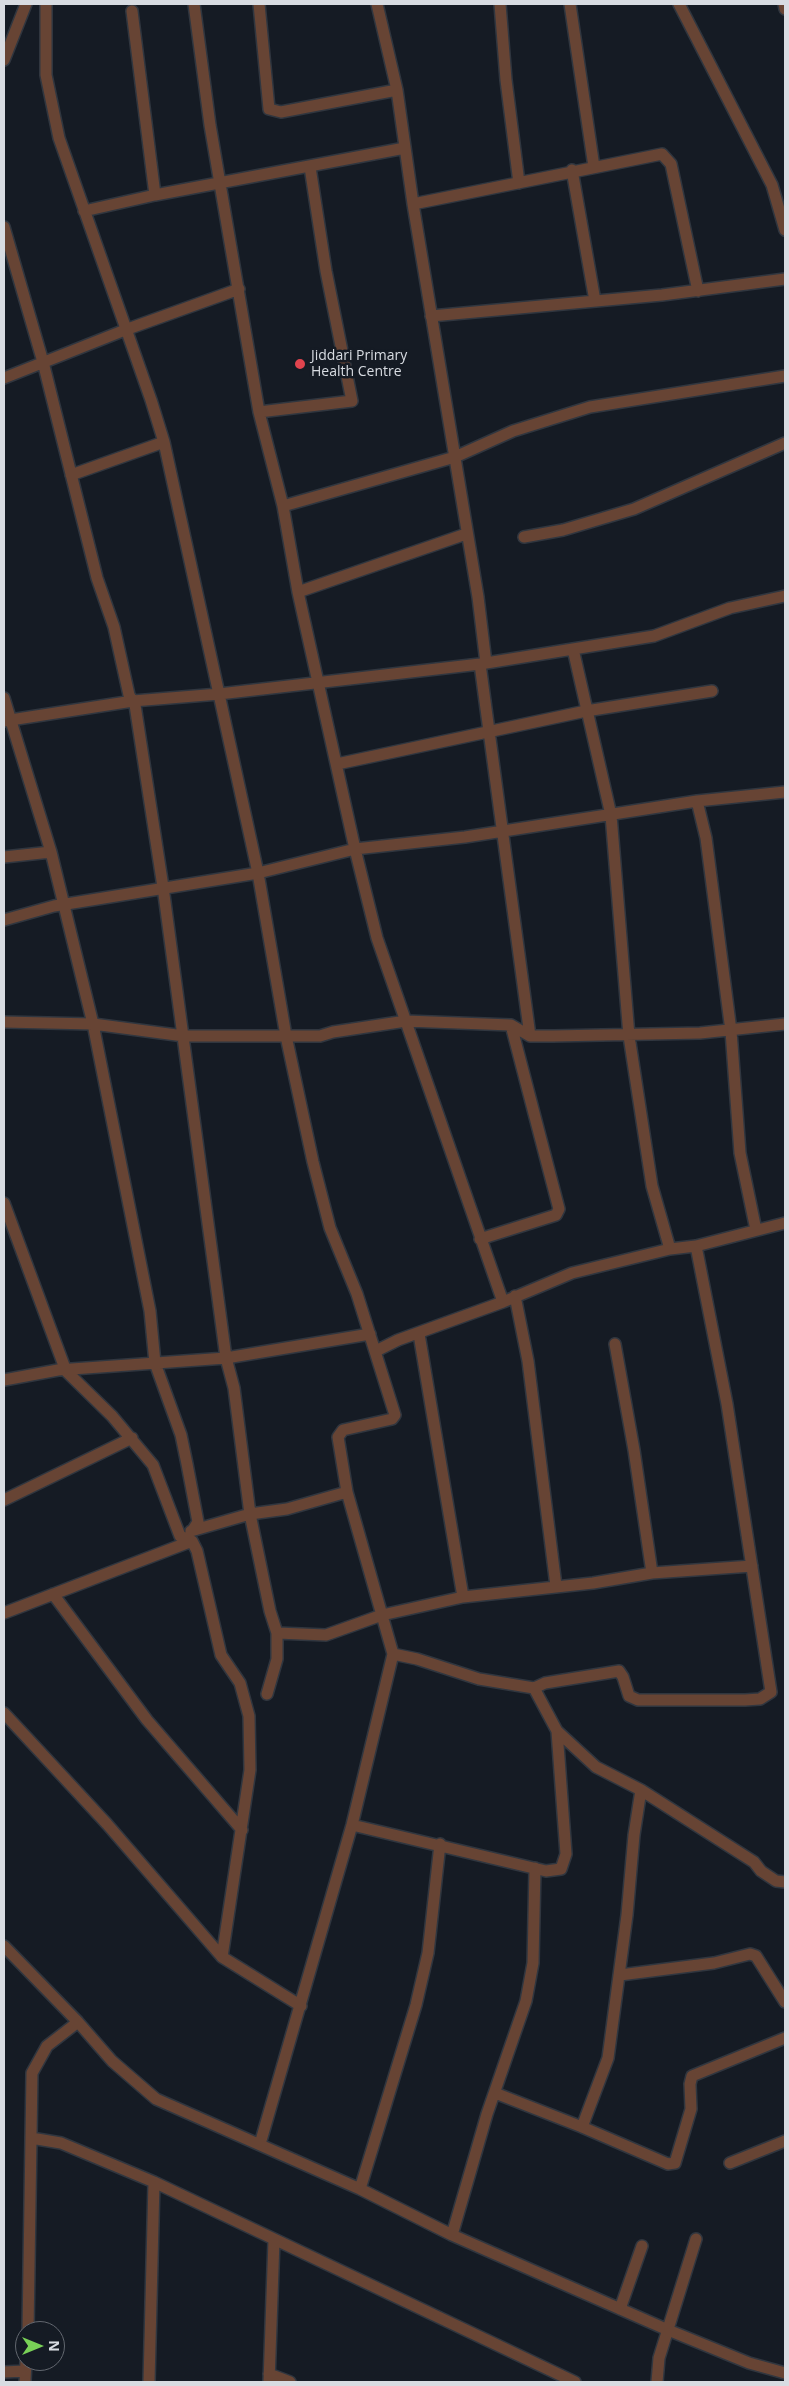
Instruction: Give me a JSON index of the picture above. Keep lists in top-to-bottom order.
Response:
{
  "places": ["Jiddari Primary Health Centre"],
  "north": "right"
}
